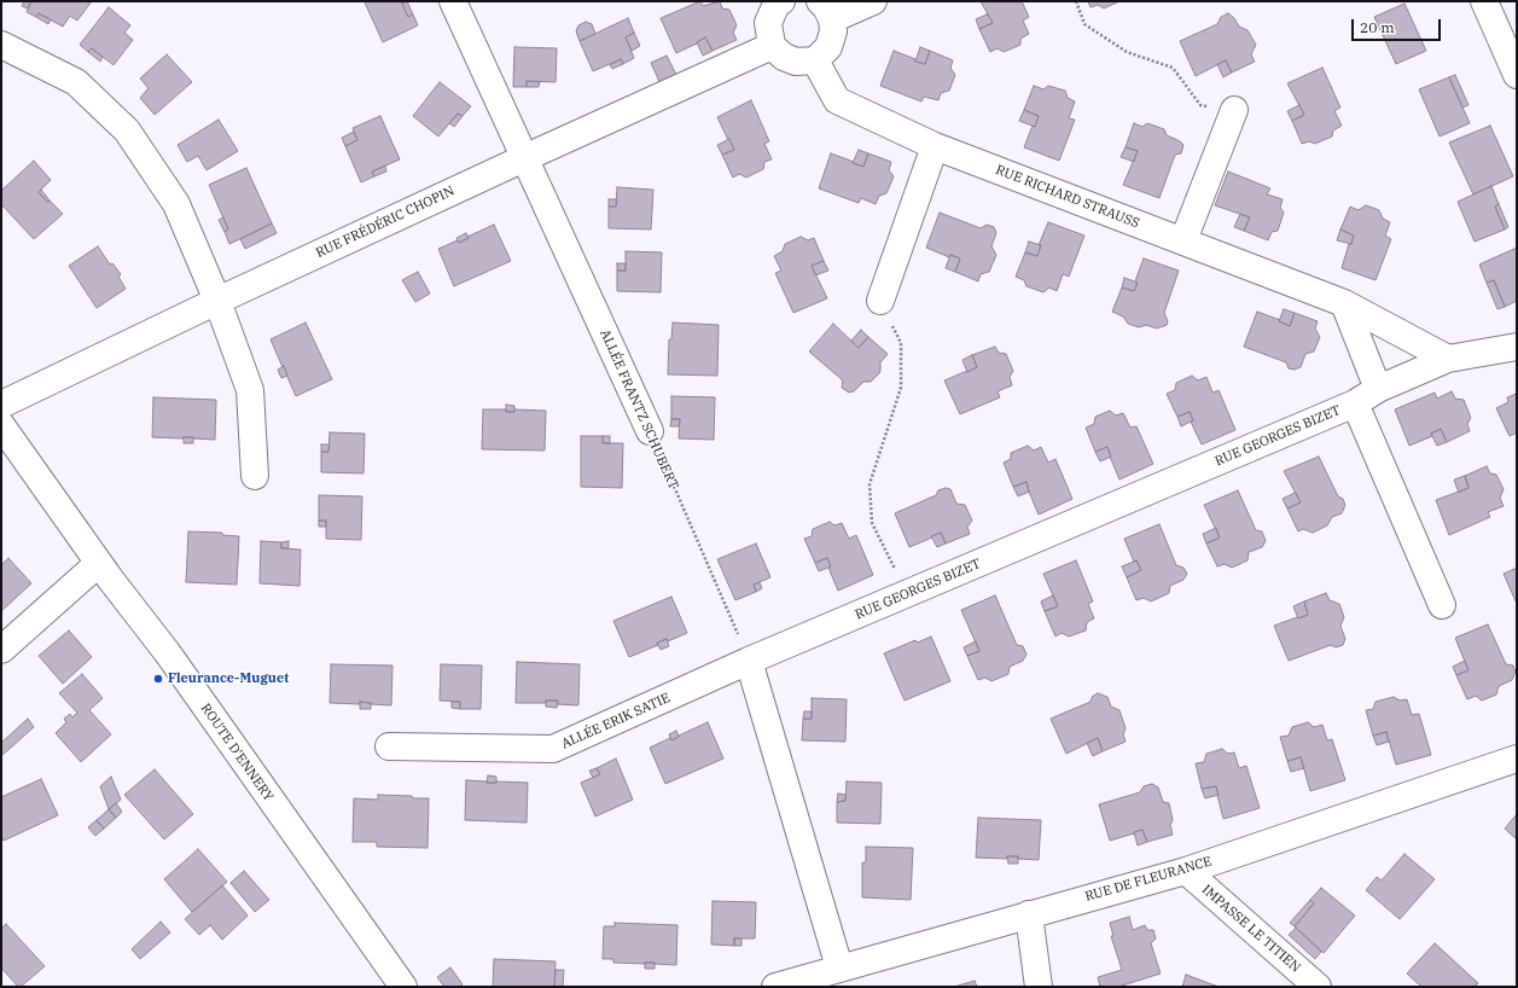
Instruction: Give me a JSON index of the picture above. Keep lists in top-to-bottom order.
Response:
{
  "streets": {
    "street": [
      "RUE RICHARD STRAUSS",
      "RUE FRÉDÉRIC CHOPIN",
      "ALLÉE FRANTZ SCHUBERT",
      "RUE GEORGES BIZET",
      "ALLÉE ERIK SATIE",
      "ROUTE D'ENNERY",
      "RUE DE FLEURANCE",
      "IMPASSE LE TITIEN"
    ]
  },
  "crossings": [
    ["RUE RICHARD STRAUSS", "RUE GEORGES BIZET"],
    ["RUE FRÉDÉRIC CHOPIN", "ALLÉE FRANTZ SCHUBERT"],
    ["ALLÉE FRANTZ SCHUBERT", "RUE GEORGES BIZET"],
    ["ALLÉE FRANTZ SCHUBERT", "ALLÉE ERIK SATIE"],
    ["RUE GEORGES BIZET", "ALLÉE ERIK SATIE"],
    ["RUE DE FLEURANCE", "IMPASSE LE TITIEN"]
  ],
  "places": ["Fleurance-Muguet"],
  "scale_bar": "20 m"
}
